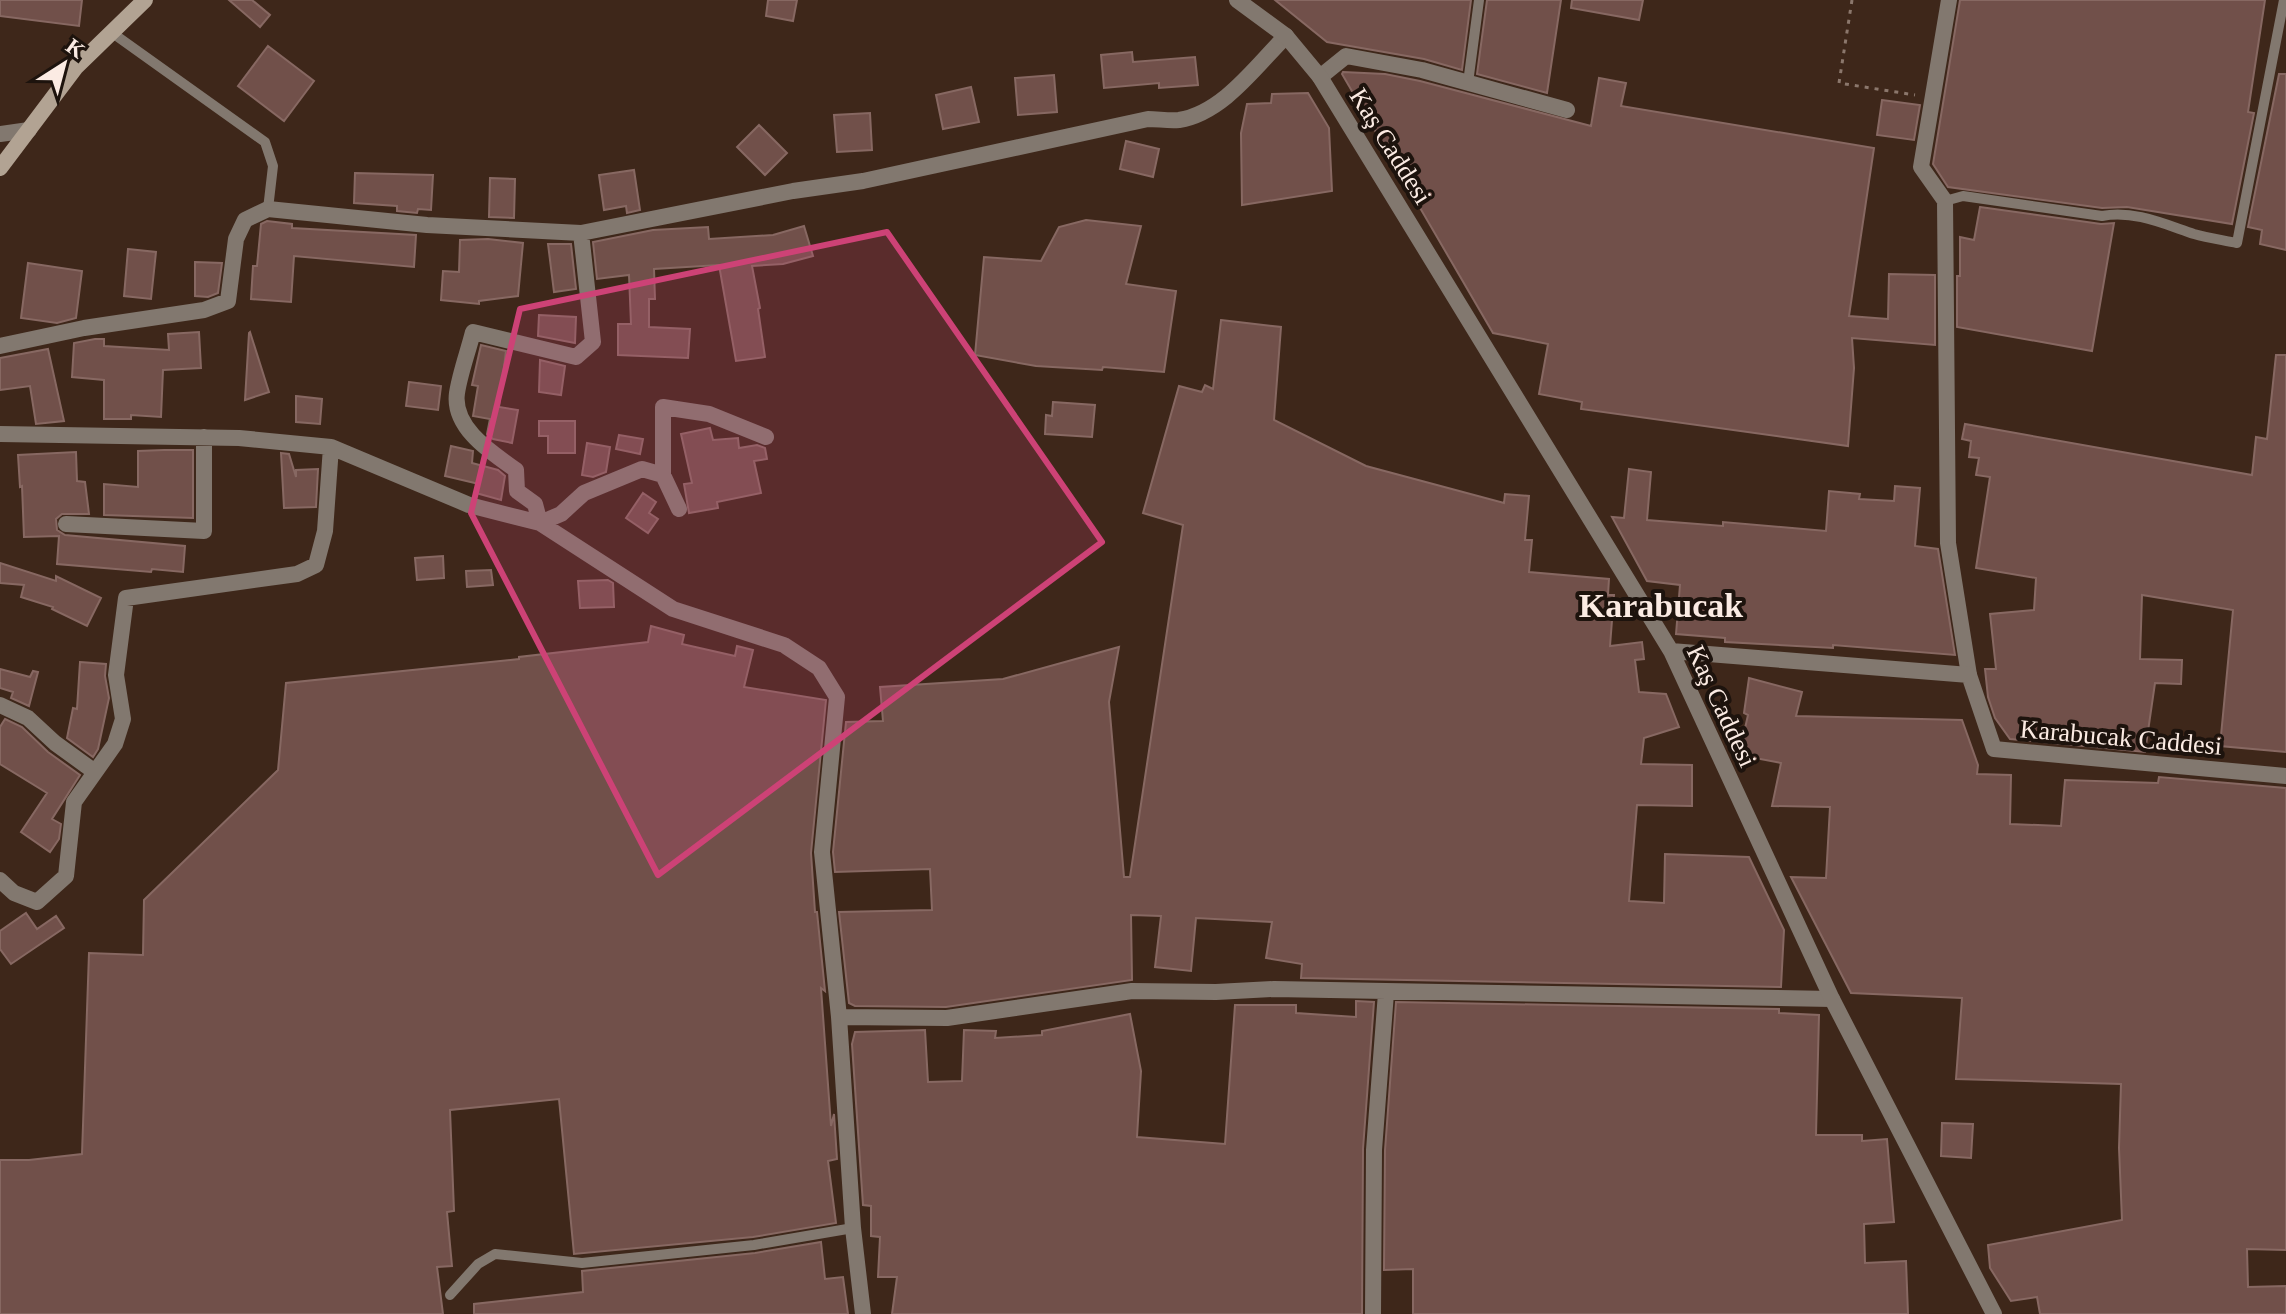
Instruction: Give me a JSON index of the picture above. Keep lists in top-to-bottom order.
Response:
{
  "streets": {
    "street": ["Kaş Caddesi", "Karabucak Caddesi"]
  },
  "districts": ["Karabucak"],
  "north": "top right"
}
